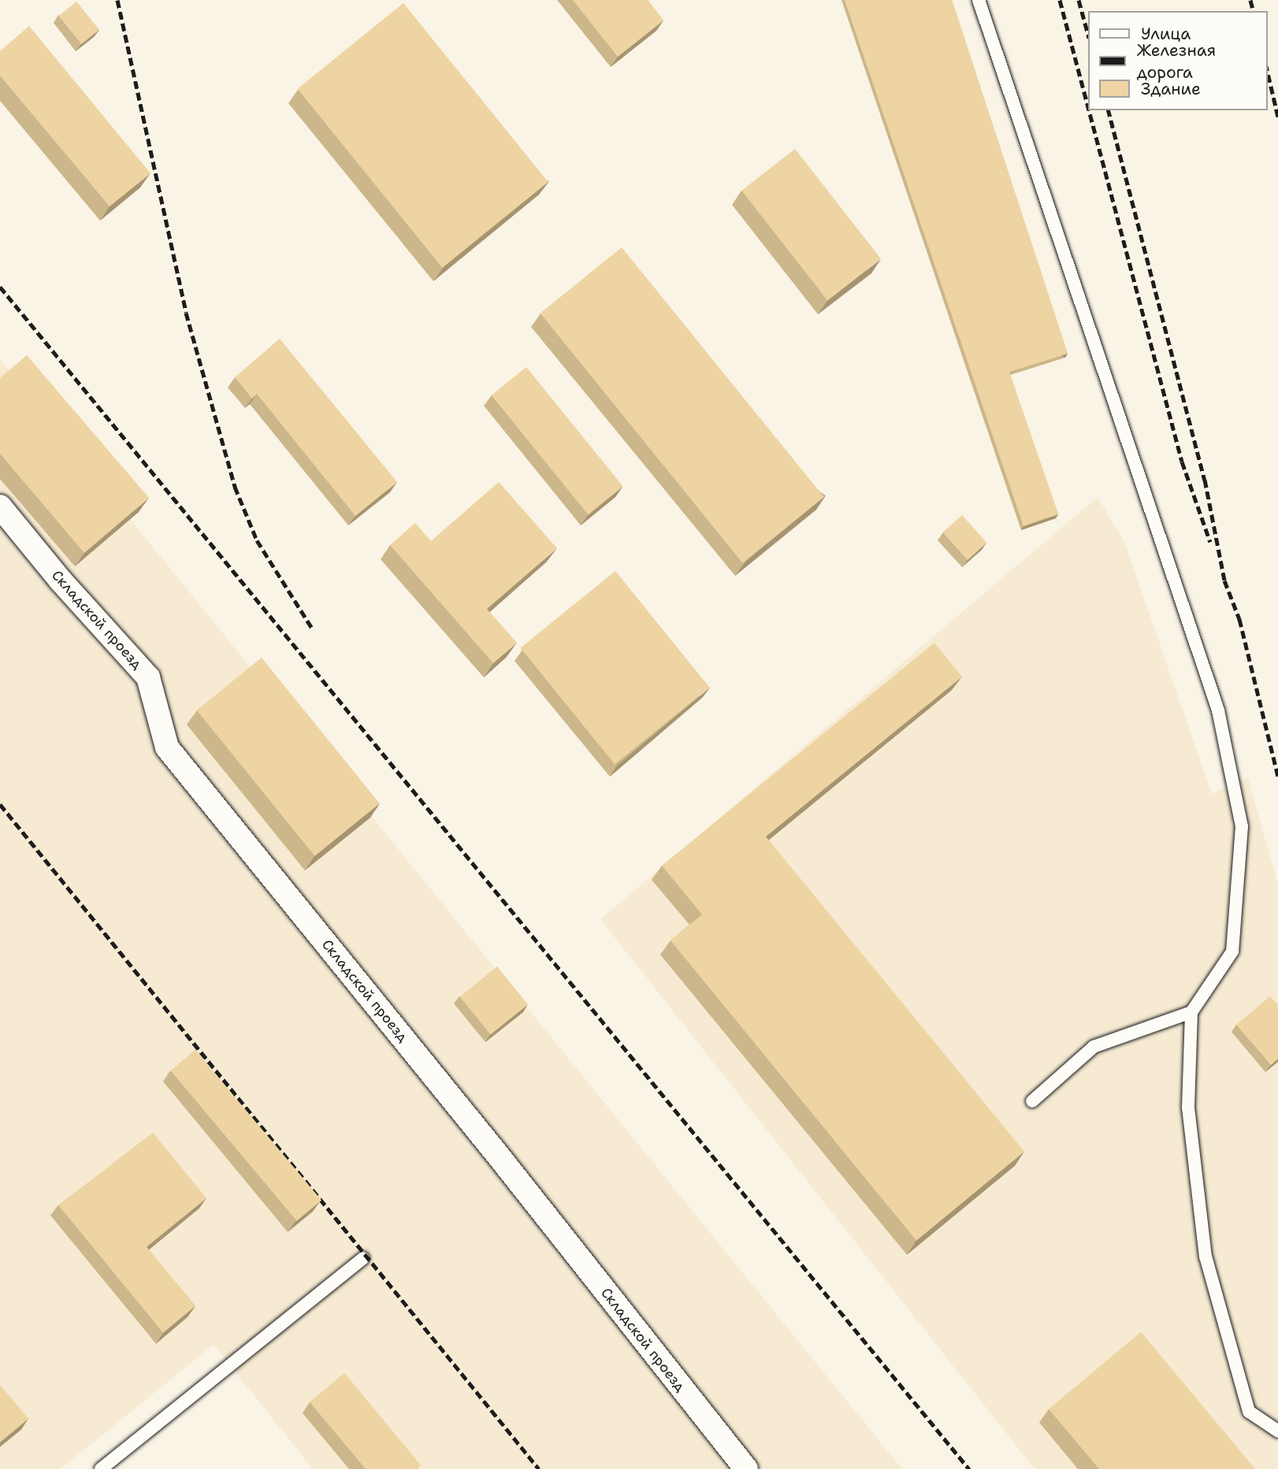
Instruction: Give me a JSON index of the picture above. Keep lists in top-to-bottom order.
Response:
{
  "streets": {
    "street": ["Складской проезд"]
  },
  "legend": ["Улица", "Железная дорога", "Здание"]
}
